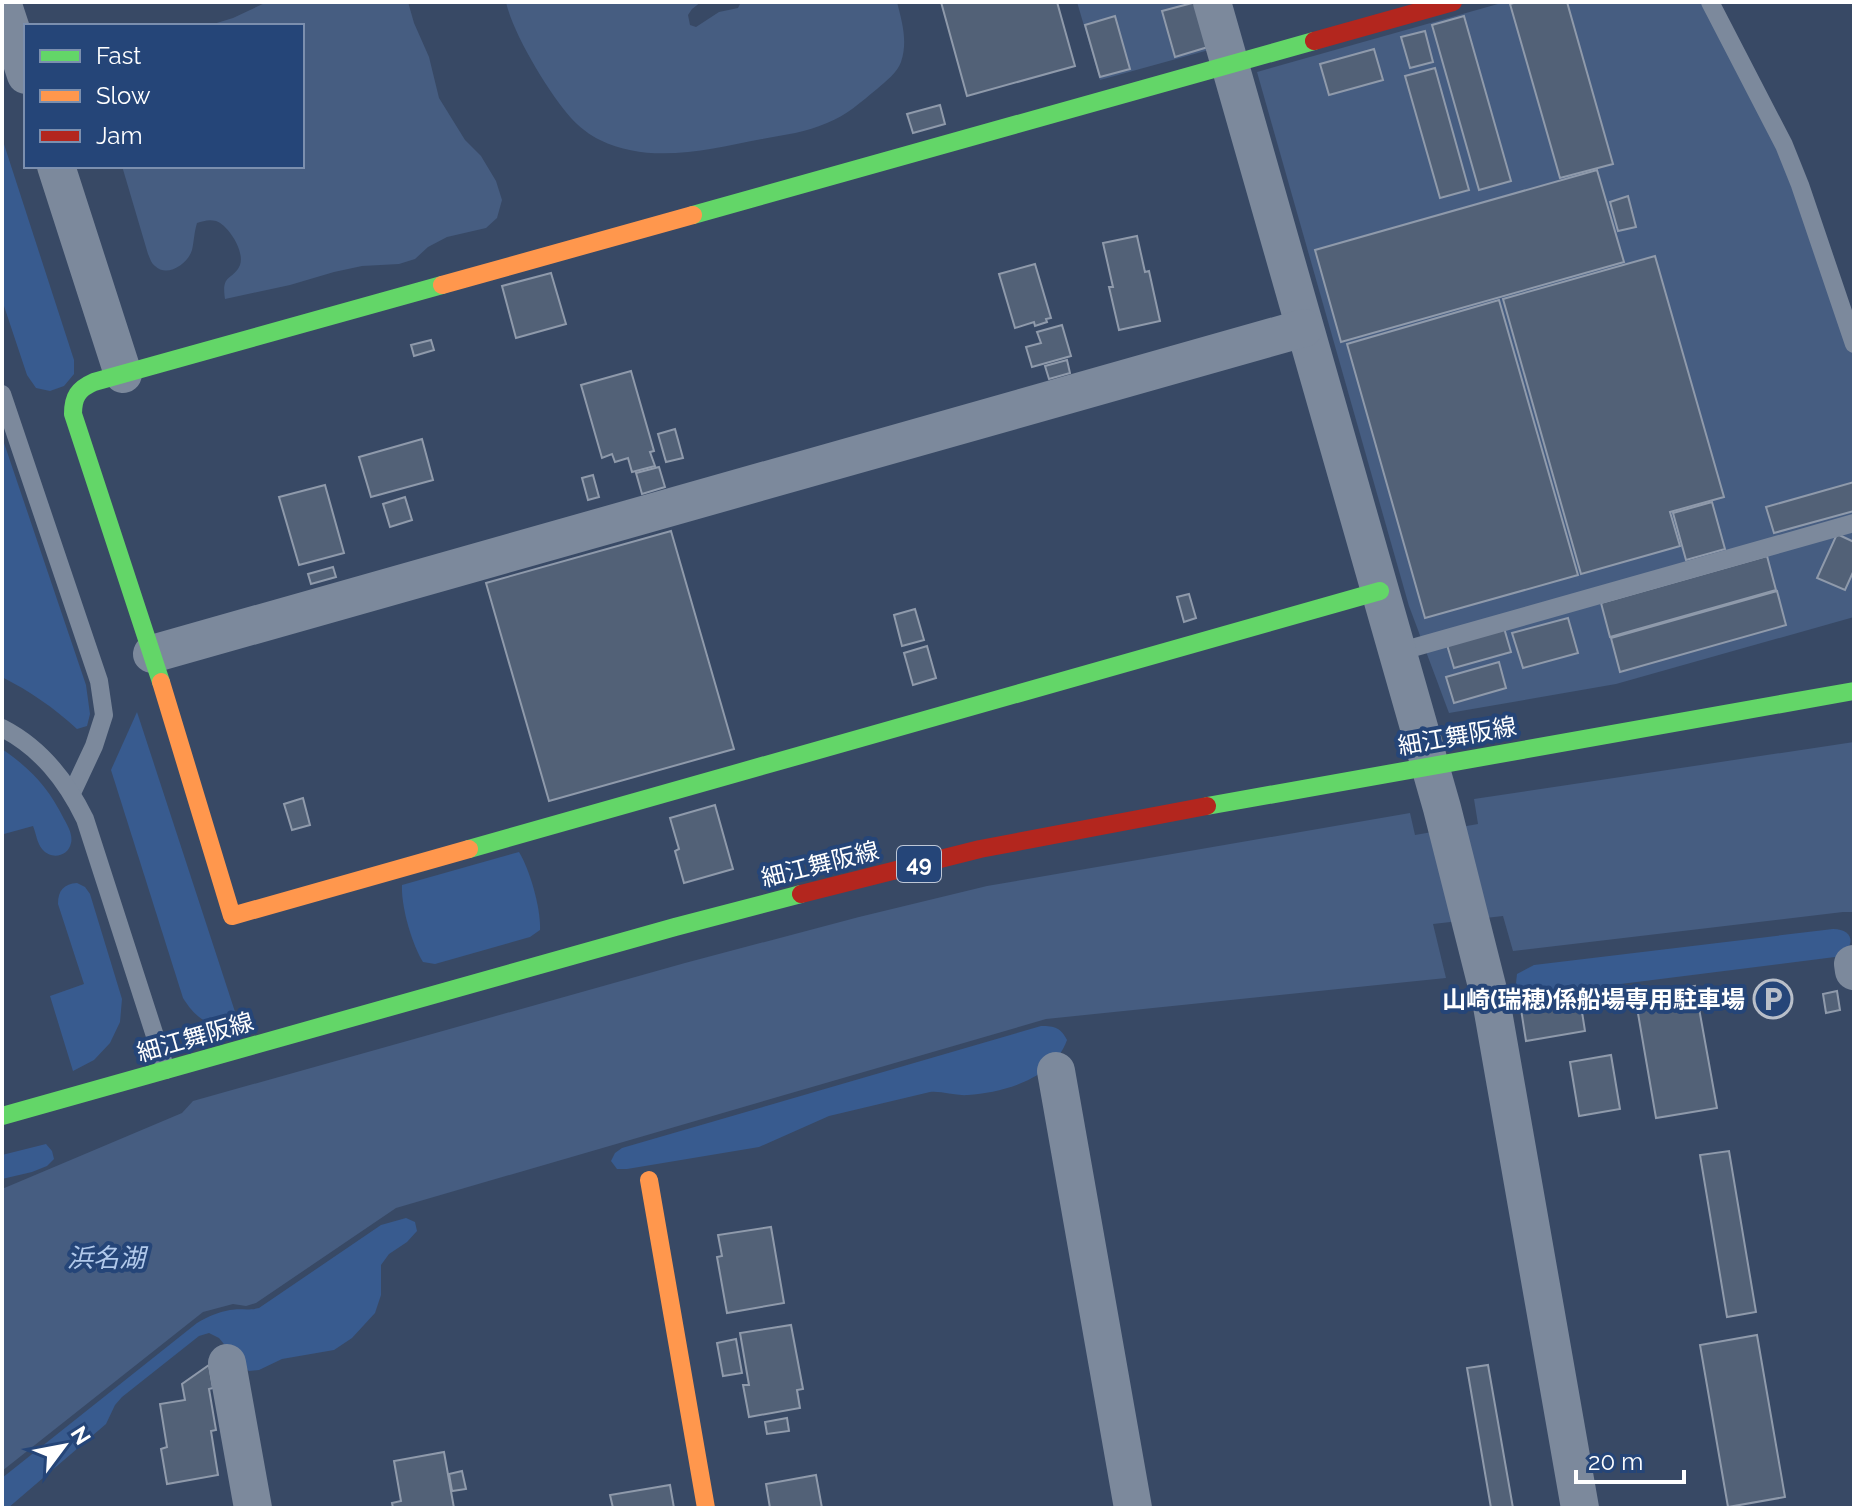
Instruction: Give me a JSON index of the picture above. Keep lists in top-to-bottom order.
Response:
{
  "streets": {
    "street": ["細江舞阪線", "49"]
  },
  "water": ["浜名湖"],
  "places": {
    "parking": ["山崎(瑞穂)係船場専用駐車場"]
  },
  "legend": ["Fast", "Slow", "Jam"],
  "scale_bar": "20 m",
  "north": "top right"
}
